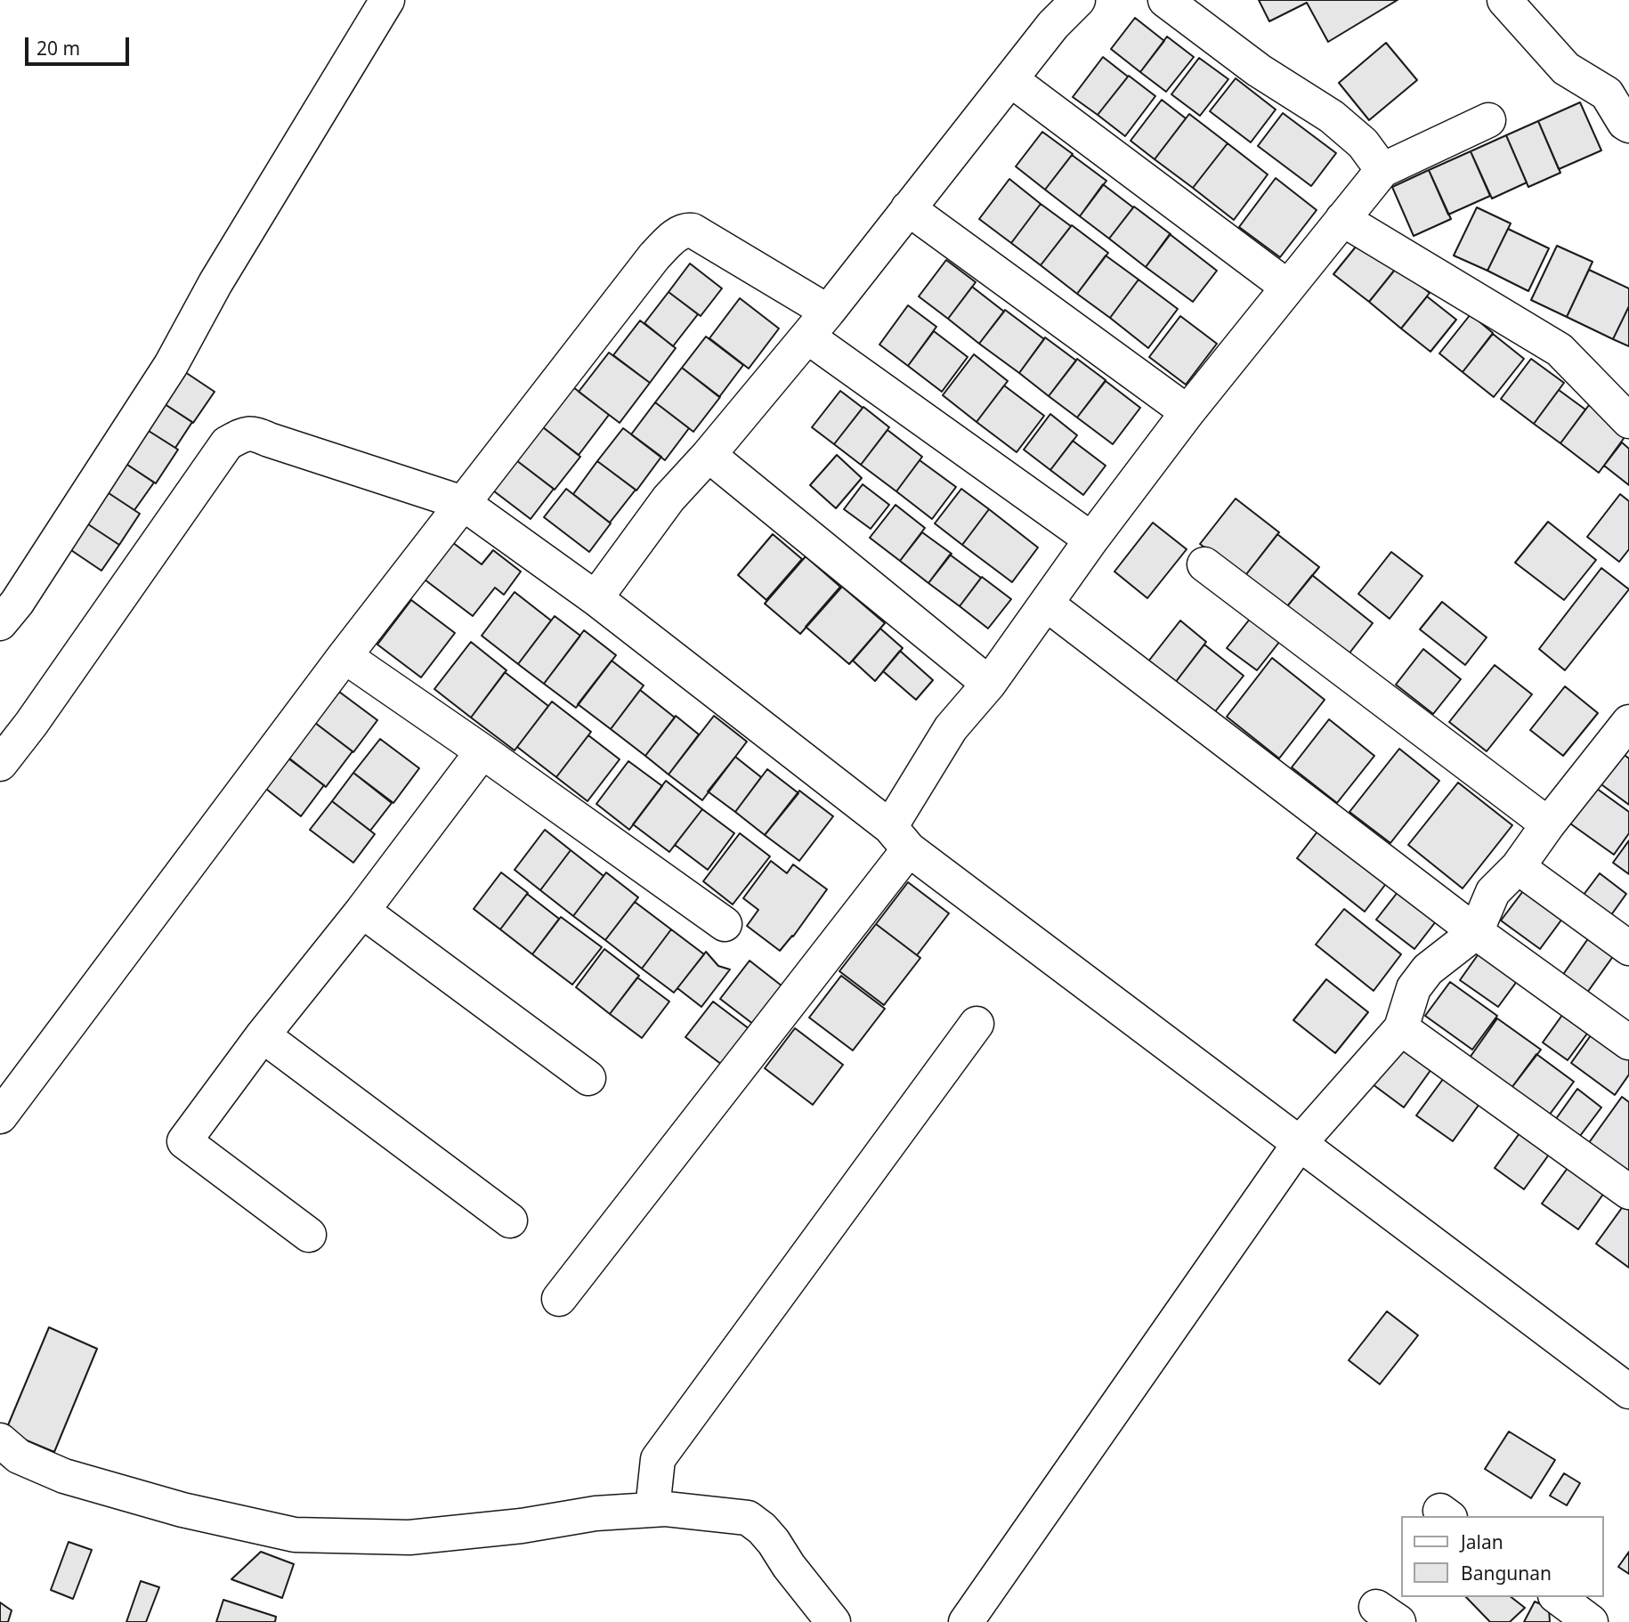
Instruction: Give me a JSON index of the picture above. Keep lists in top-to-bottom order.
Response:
{
  "legend": ["Jalan", "Bangunan"],
  "scale_bar": "20 m"
}
